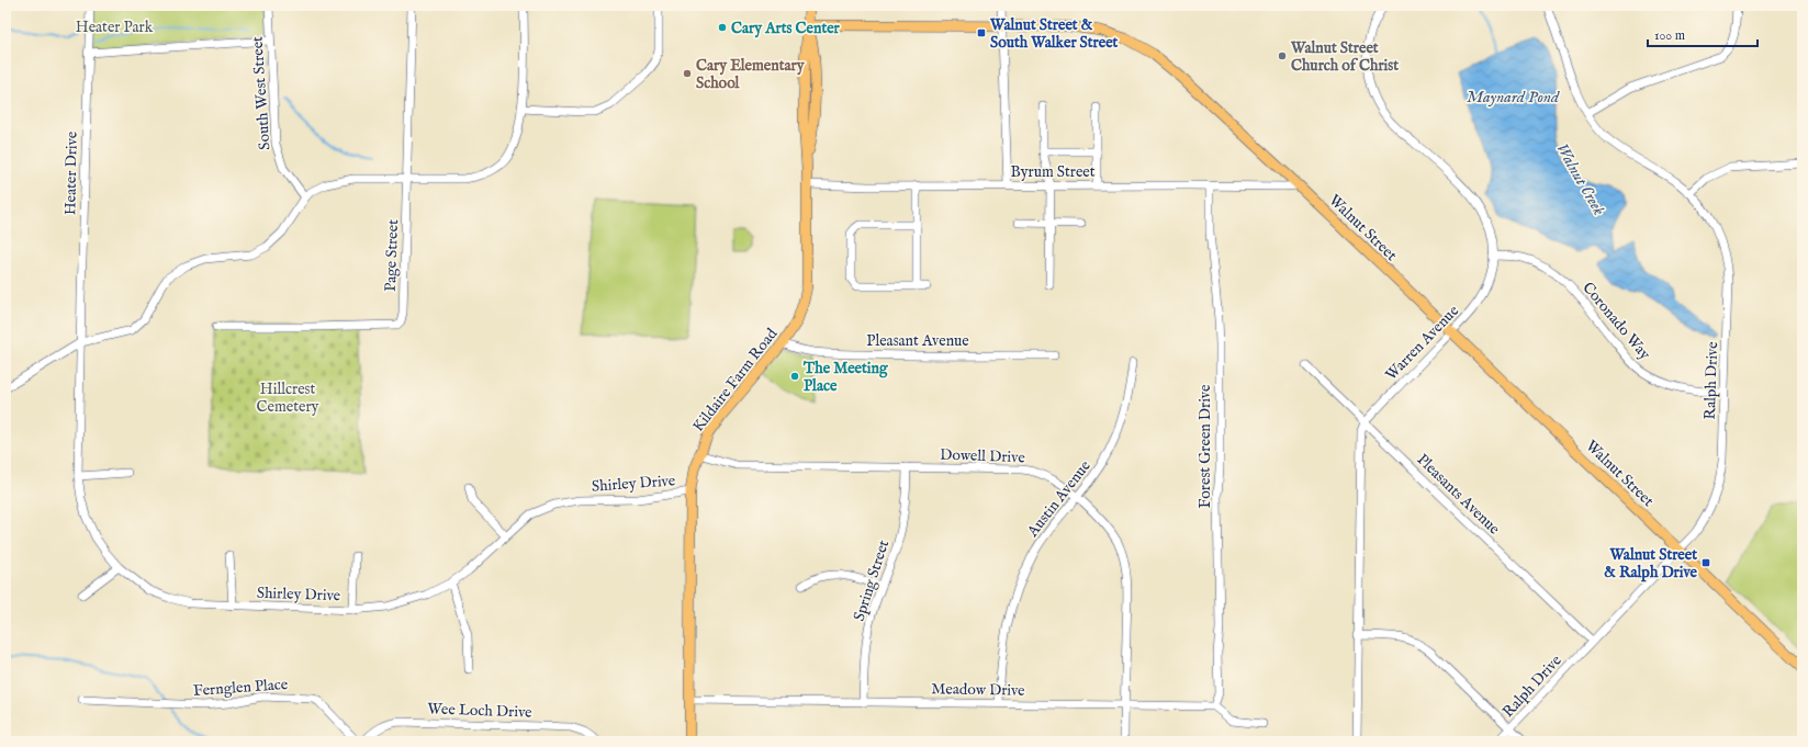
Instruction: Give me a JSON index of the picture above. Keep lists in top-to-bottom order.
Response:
{
  "streets": {
    "main road": ["Walnut Street", "Kildaire Farm Road"],
    "street": [
      "South West Street",
      "Byrum Street",
      "Heater Drive",
      "Page Street",
      "Coronado Way",
      "Pleasant Avenue",
      "Warren Avenue",
      "Ralph Drive",
      "Forest Green Drive",
      "Dowell Drive",
      "Shirley Drive",
      "Pleasants Avenue",
      "Austin Avenue",
      "Spring Street",
      "Fernglen Place",
      "Meadow Drive",
      "Wee Loch Drive"
    ]
  },
  "crossings": [
    ["Byrum Street", "Walnut Street"],
    ["Byrum Street", "Kildaire Farm Road"],
    ["Byrum Street", "Forest Green Drive"],
    ["Heater Drive", "Shirley Drive"],
    ["Walnut Street", "Warren Avenue"],
    ["Walnut Street", "Kildaire Farm Road"],
    ["Walnut Street", "Ralph Drive"],
    ["Coronado Way", "Warren Avenue"],
    ["Coronado Way", "Ralph Drive"],
    ["Pleasant Avenue", "Kildaire Farm Road"],
    ["Warren Avenue", "Pleasants Avenue"],
    ["Kildaire Farm Road", "Dowell Drive"],
    ["Kildaire Farm Road", "Shirley Drive"],
    ["Kildaire Farm Road", "Meadow Drive"],
    ["Ralph Drive", "Pleasants Avenue"],
    ["Forest Green Drive", "Meadow Drive"],
    ["Dowell Drive", "Austin Avenue"],
    ["Dowell Drive", "Spring Street"],
    ["Dowell Drive", "Meadow Drive"],
    ["Austin Avenue", "Meadow Drive"],
    ["Spring Street", "Meadow Drive"]
  ],
  "water": ["Maynard Pond", "Walnut Creek"],
  "parks": ["Heater Park", "Hillcrest Cemetery"],
  "places": {
    "other": [
      "Cary Arts Center",
      "Walnut Street Church of Christ",
      "Cary Elementary School",
      "The Meeting Place"
    ],
    "transit": ["Walnut Street & South Walker Street", "Walnut Street & Ralph Drive"]
  },
  "scale_bar": "100 m"
}
